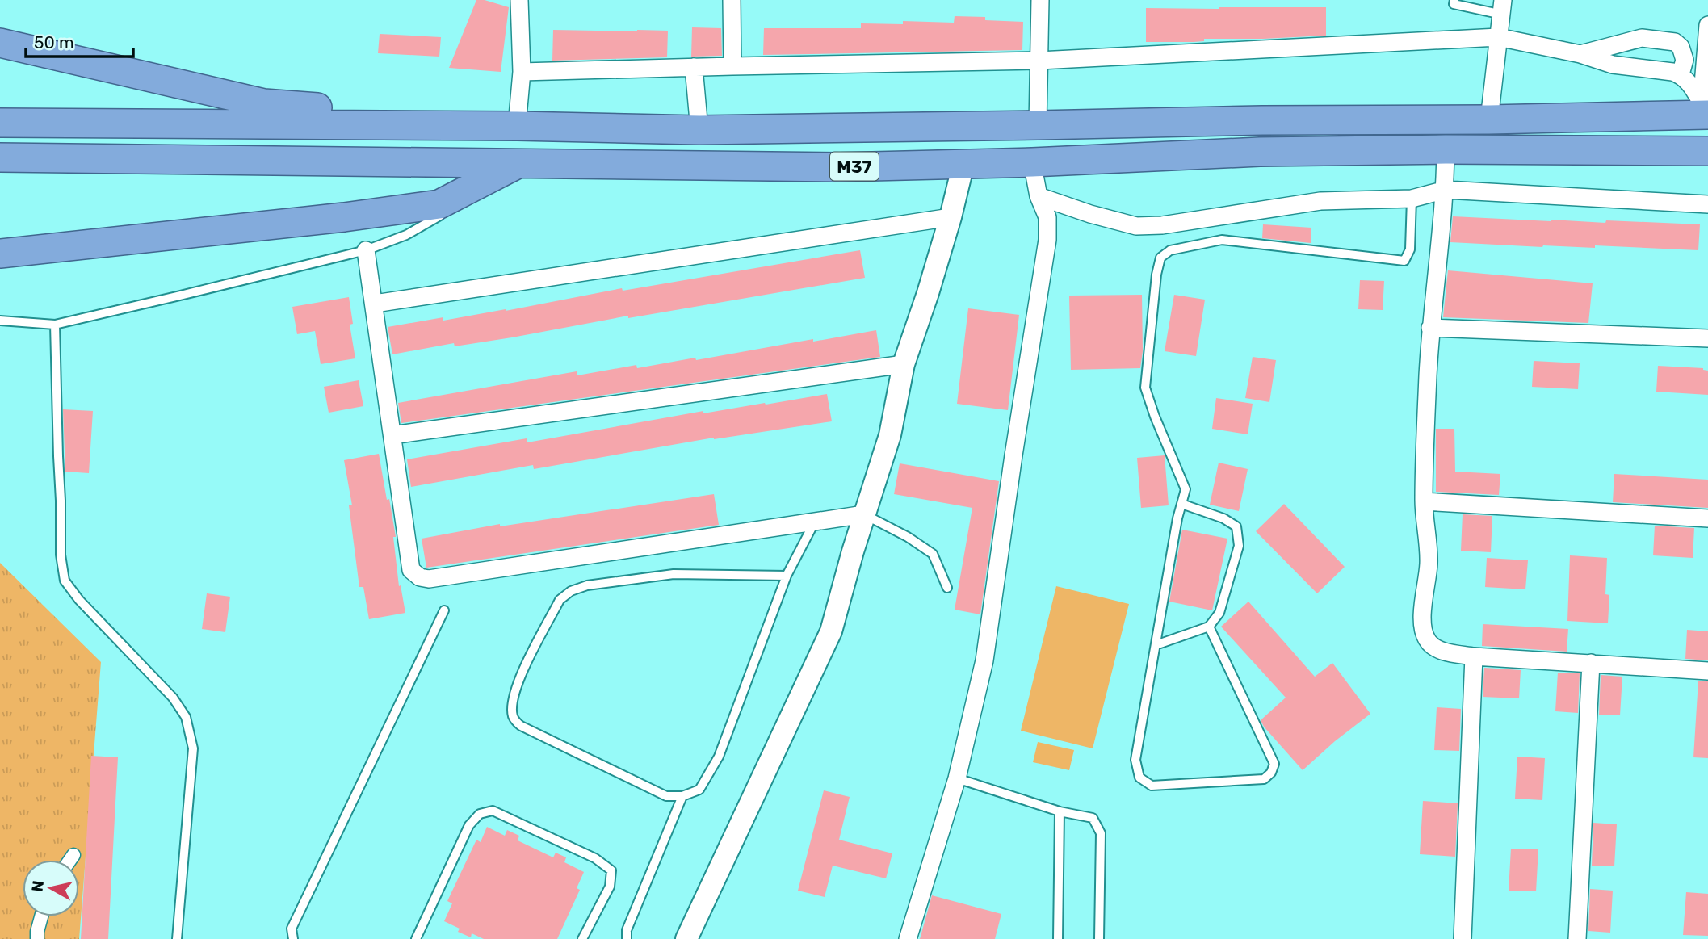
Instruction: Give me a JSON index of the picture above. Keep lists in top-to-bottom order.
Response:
{
  "streets": {
    "highway": ["M37"]
  },
  "scale_bar": "50 m",
  "north": "left"
}
